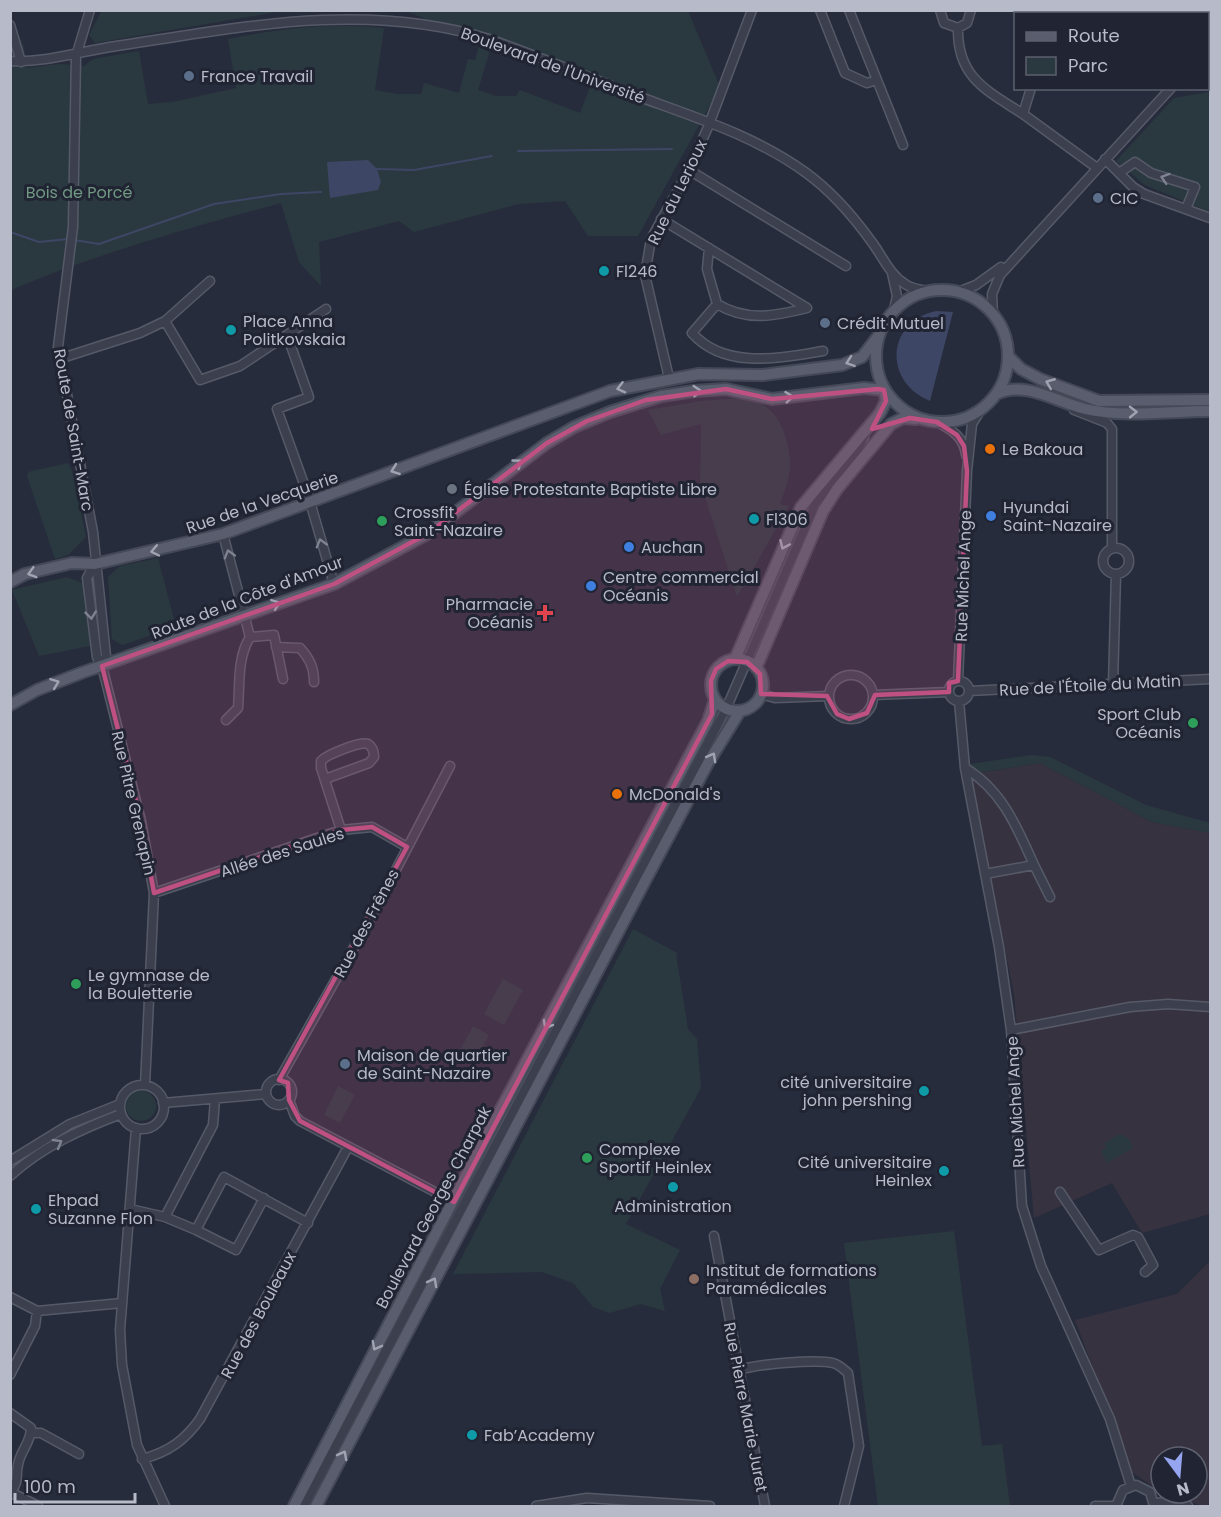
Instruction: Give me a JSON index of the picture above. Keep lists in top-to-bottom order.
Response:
{
  "streets": {
    "main road": ["Rue de la Vecquerie", "Route de la Côte d'Amour", "Boulevard Georges Charpak"],
    "street": [
      "Boulevard de l'Université",
      "Rue du Lerioux",
      "Route de Saint-Marc",
      "Rue Michel Ange",
      "Rue de l'Étoile du Matin",
      "Rue Pitre Grenapin",
      "Allée des Saules",
      "Rue des Frênes",
      "Rue des Bouleaux",
      "Rue Pierre Marie Juret"
    ]
  },
  "crossings": [
    ["Boulevard de l'Université", "Rue du Lerioux"],
    ["Boulevard de l'Université", "Route de Saint-Marc"],
    ["Boulevard de l'Université", "Rue Michel Ange"],
    ["Boulevard de l'Université", "Route de la Côte d'Amour"],
    ["Rue du Lerioux", "Rue de la Vecquerie"],
    ["Route de Saint-Marc", "Rue de la Vecquerie"],
    ["Route de Saint-Marc", "Rue Pitre Grenapin"],
    ["Rue de la Vecquerie", "Rue Pitre Grenapin"],
    ["Rue Michel Ange", "Route de la Côte d'Amour"],
    ["Rue Michel Ange", "Rue de l'Étoile du Matin"],
    ["Route de la Côte d'Amour", "Rue Pitre Grenapin"],
    ["Rue Pitre Grenapin", "Allée des Saules"],
    ["Allée des Saules", "Rue des Frênes"]
  ],
  "one_way": ["Rue de la Vecquerie", "Route de la Côte d'Amour"],
  "parks": ["Bois de Porcé"],
  "places": {
    "other": [
      "France Travail",
      "CIC",
      "Fl246",
      "Crédit Mutuel",
      "Place Anna Politkovskaia",
      "Le Bakoua",
      "Église Protestante Baptiste Libre",
      "Hyundai Saint-Nazaire",
      "Fl306",
      "Crossfit Saint-Nazaire",
      "Auchan",
      "Centre commercial Océanis",
      "Sport Club Océanis",
      "McDonald's",
      "Le gymnase de la Bouletterie",
      "Maison de quartier de Saint-Nazaire",
      "cité universitaire john pershing",
      "Complexe Sportif Heinlex",
      "Cité universitaire Heinlex",
      "Administration",
      "Ehpad Suzanne Flon",
      "Institut de formations Paramédicales",
      "Fab’Academy"
    ],
    "health": ["Pharmacie Océanis"]
  },
  "legend": ["Route", "Parc"],
  "scale_bar": "100 m",
  "north": "bottom"
}
